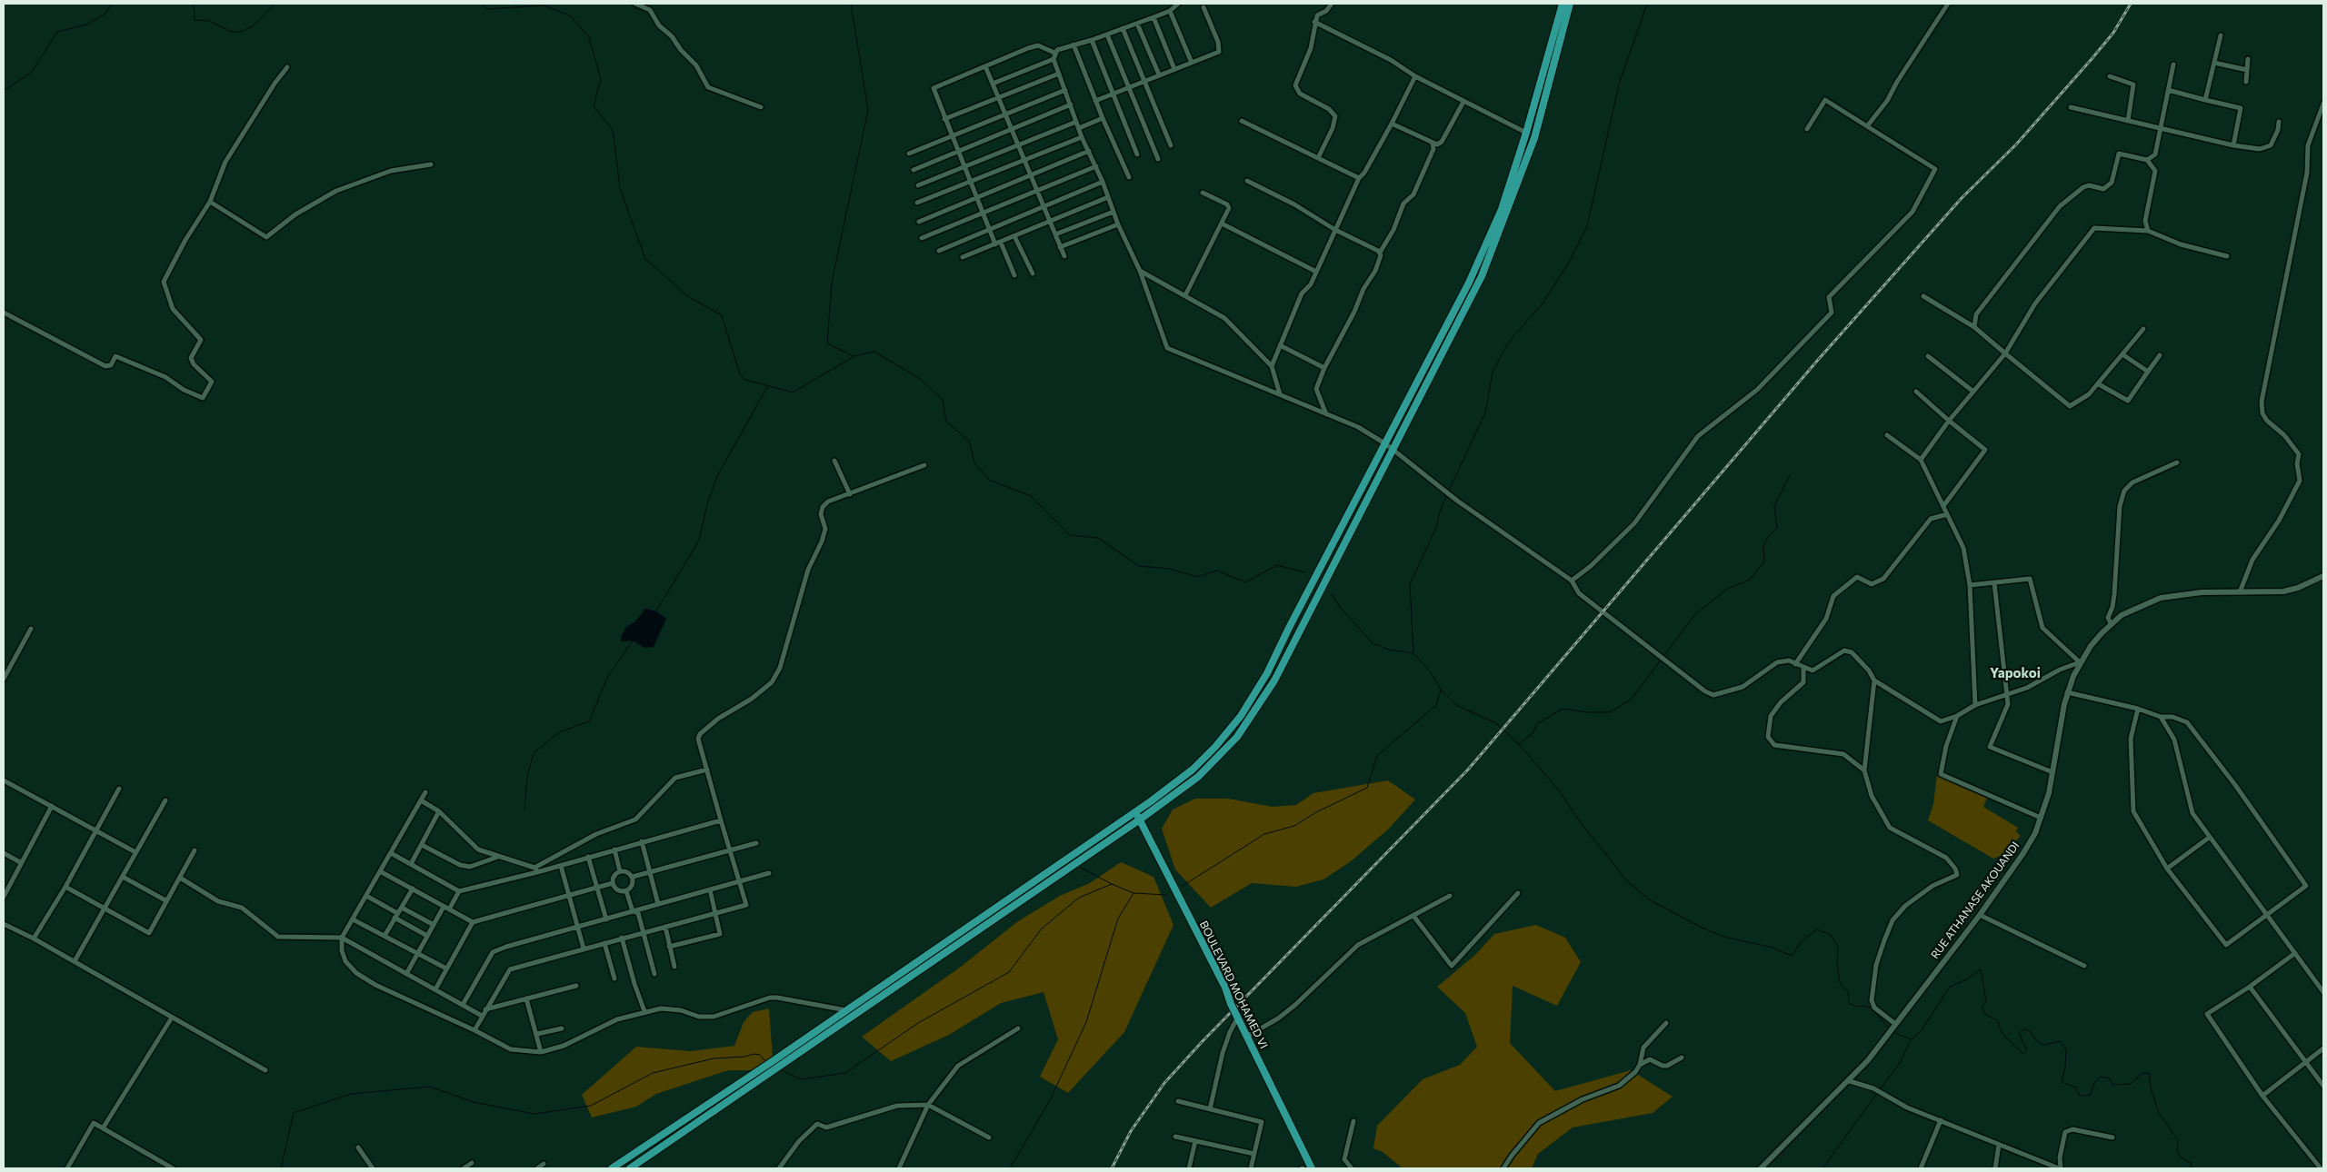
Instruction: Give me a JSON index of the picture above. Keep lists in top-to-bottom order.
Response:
{
  "streets": {
    "main road": ["BOULEVARD MOHAMED VI"],
    "street": ["RUE ATHANASE AKOUANDI"]
  },
  "districts": ["Yapokoi"]
}
